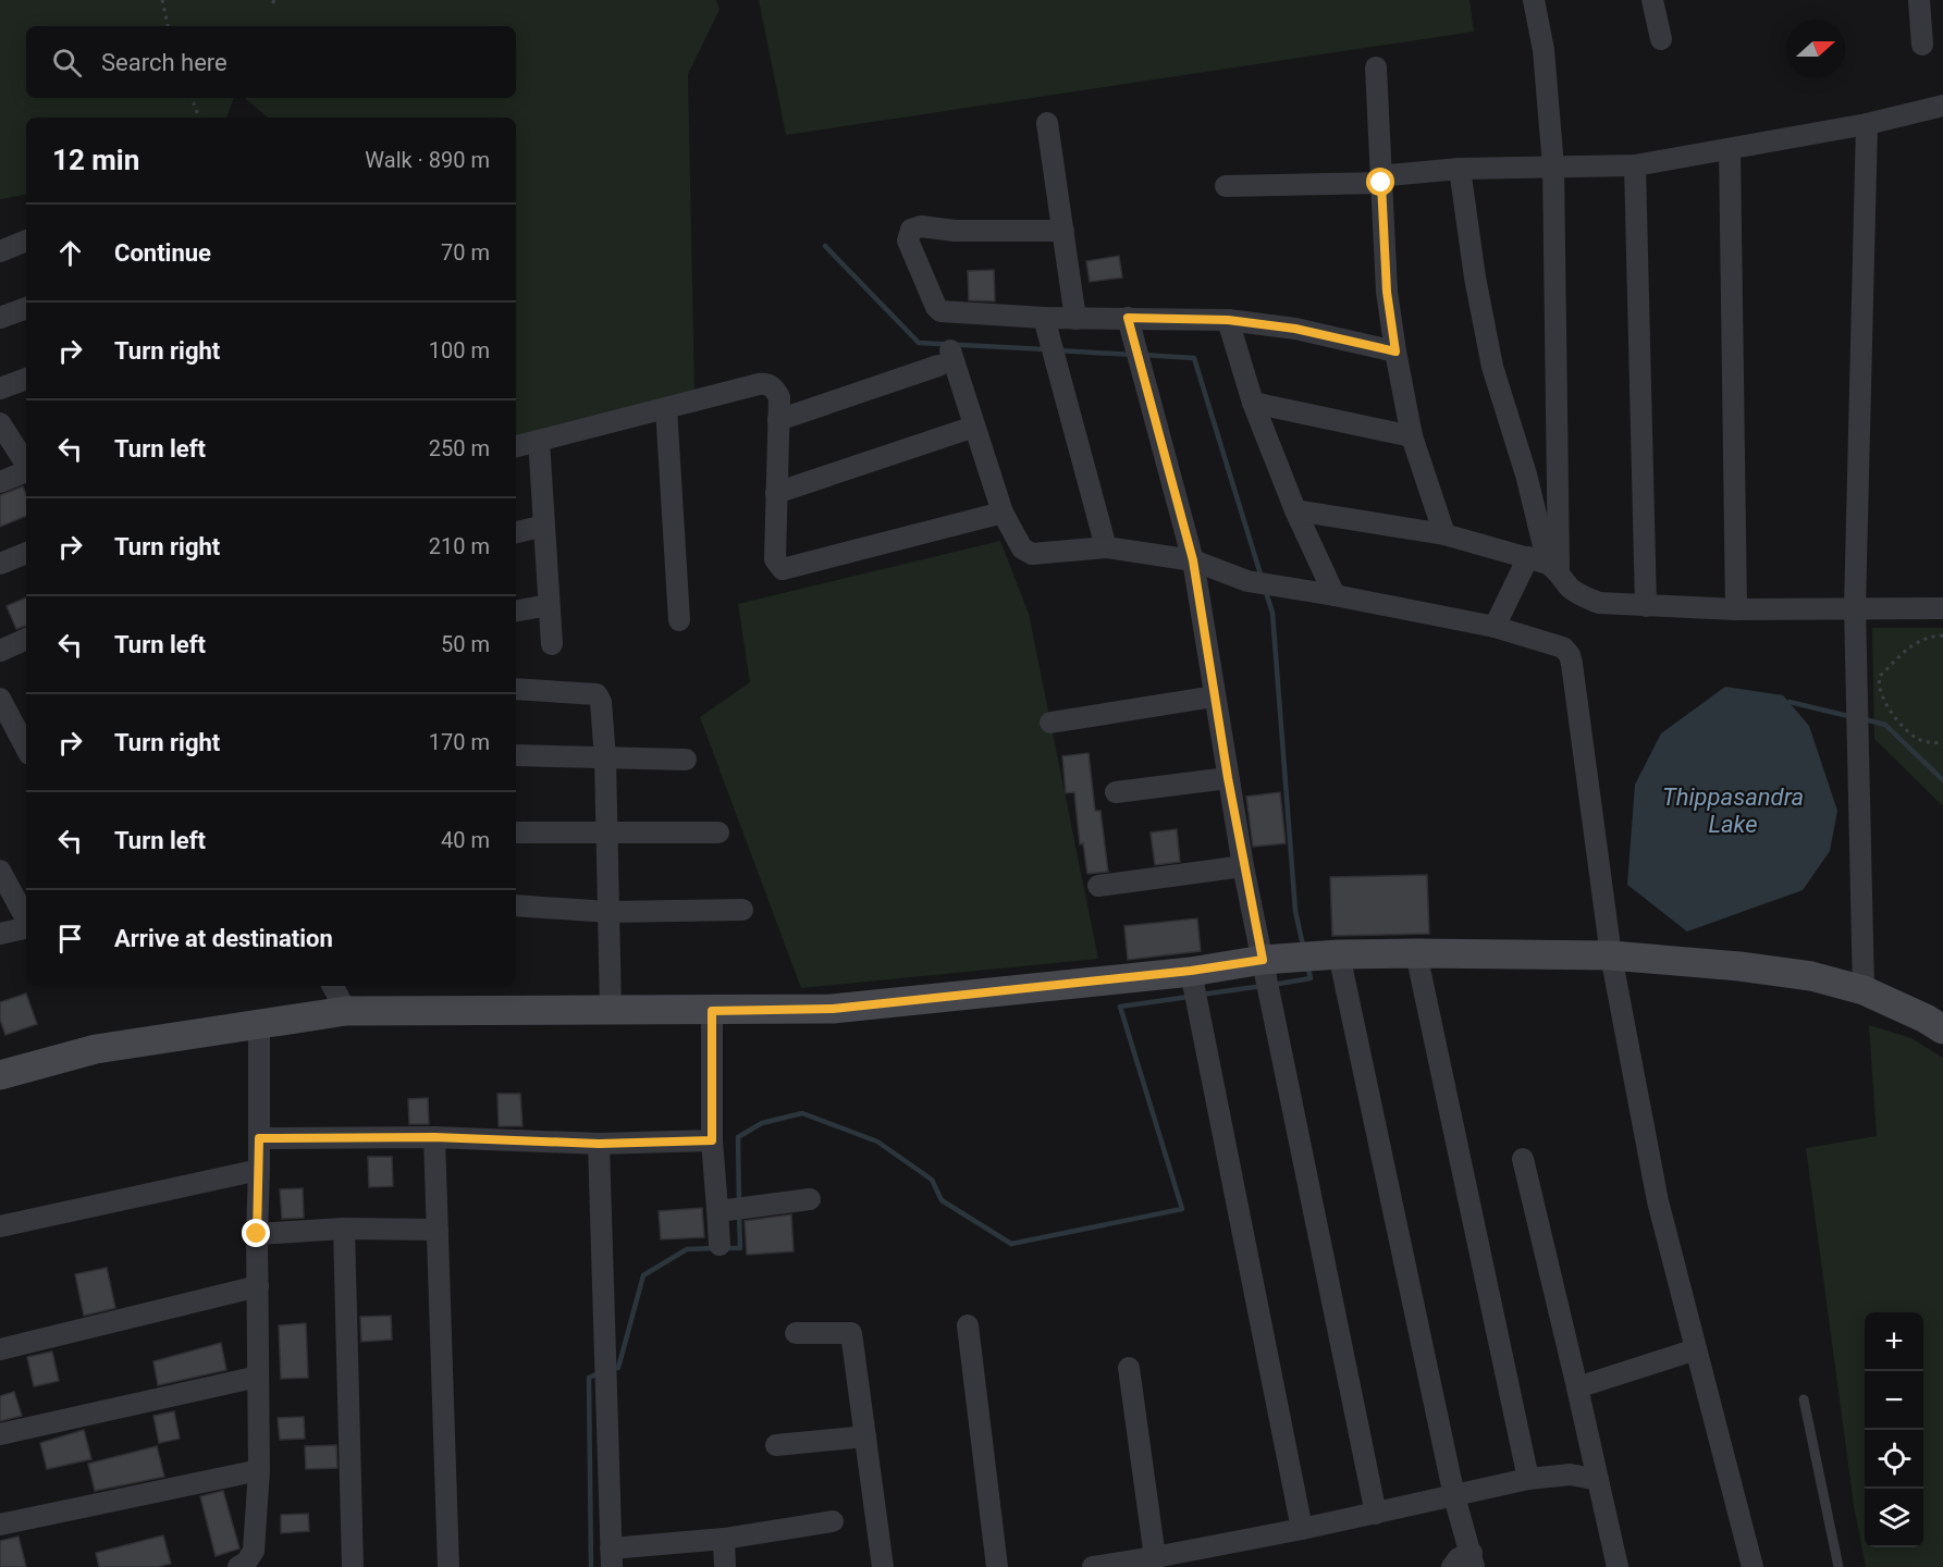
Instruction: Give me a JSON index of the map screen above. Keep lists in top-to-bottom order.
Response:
{
  "water": ["Thippasandra Lake"],
  "north": "right",
  "page": {
    "search": "Search here",
    "heading": ["12 min", "Walk · 890 m"],
    "list": [
      ["Continue", "70 m"],
      ["Turn right", "100 m"],
      ["Turn left", "250 m"],
      ["Turn right", "210 m"],
      ["Turn left", "50 m"],
      ["Turn right", "170 m"],
      ["Turn left", "40 m"],
      "Arrive at destination"
    ],
    "map_buttons": ["+", "−"]
  }
}
